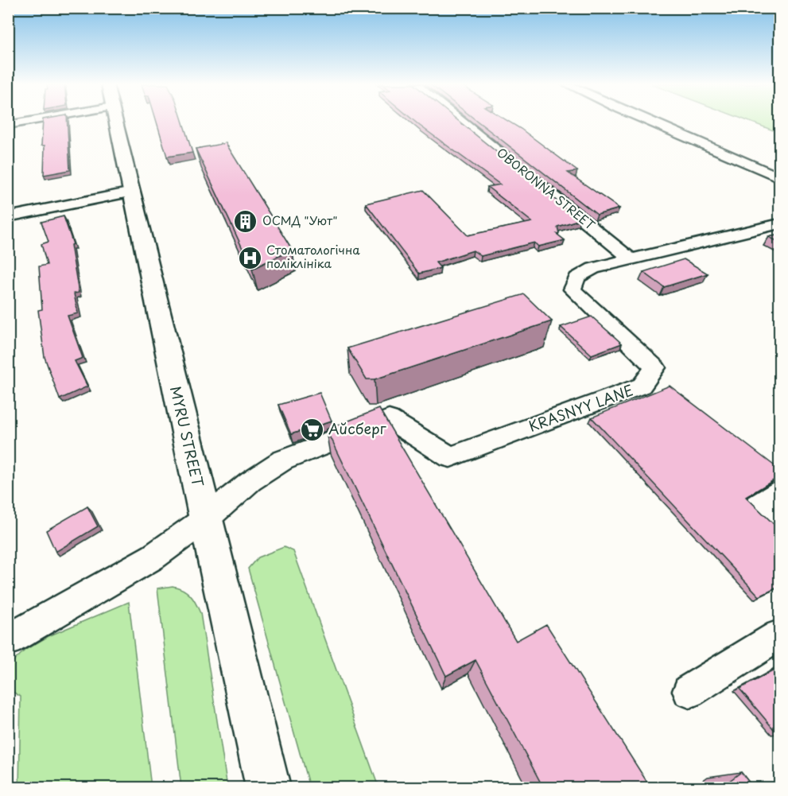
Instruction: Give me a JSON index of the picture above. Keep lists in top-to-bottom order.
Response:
{
  "streets": {
    "street": ["OBORONNA STREET", "KRASNYY LANE", "MYRU STREET"]
  },
  "crossings": [
    ["OBORONNA STREET", "KRASNYY LANE"],
    ["KRASNYY LANE", "MYRU STREET"]
  ],
  "places": {
    "building": ["ОСМД \"Уют\""],
    "hospital": ["Стоматологічна поліклініка"],
    "supermarket": ["Айсберг"]
  }
}
